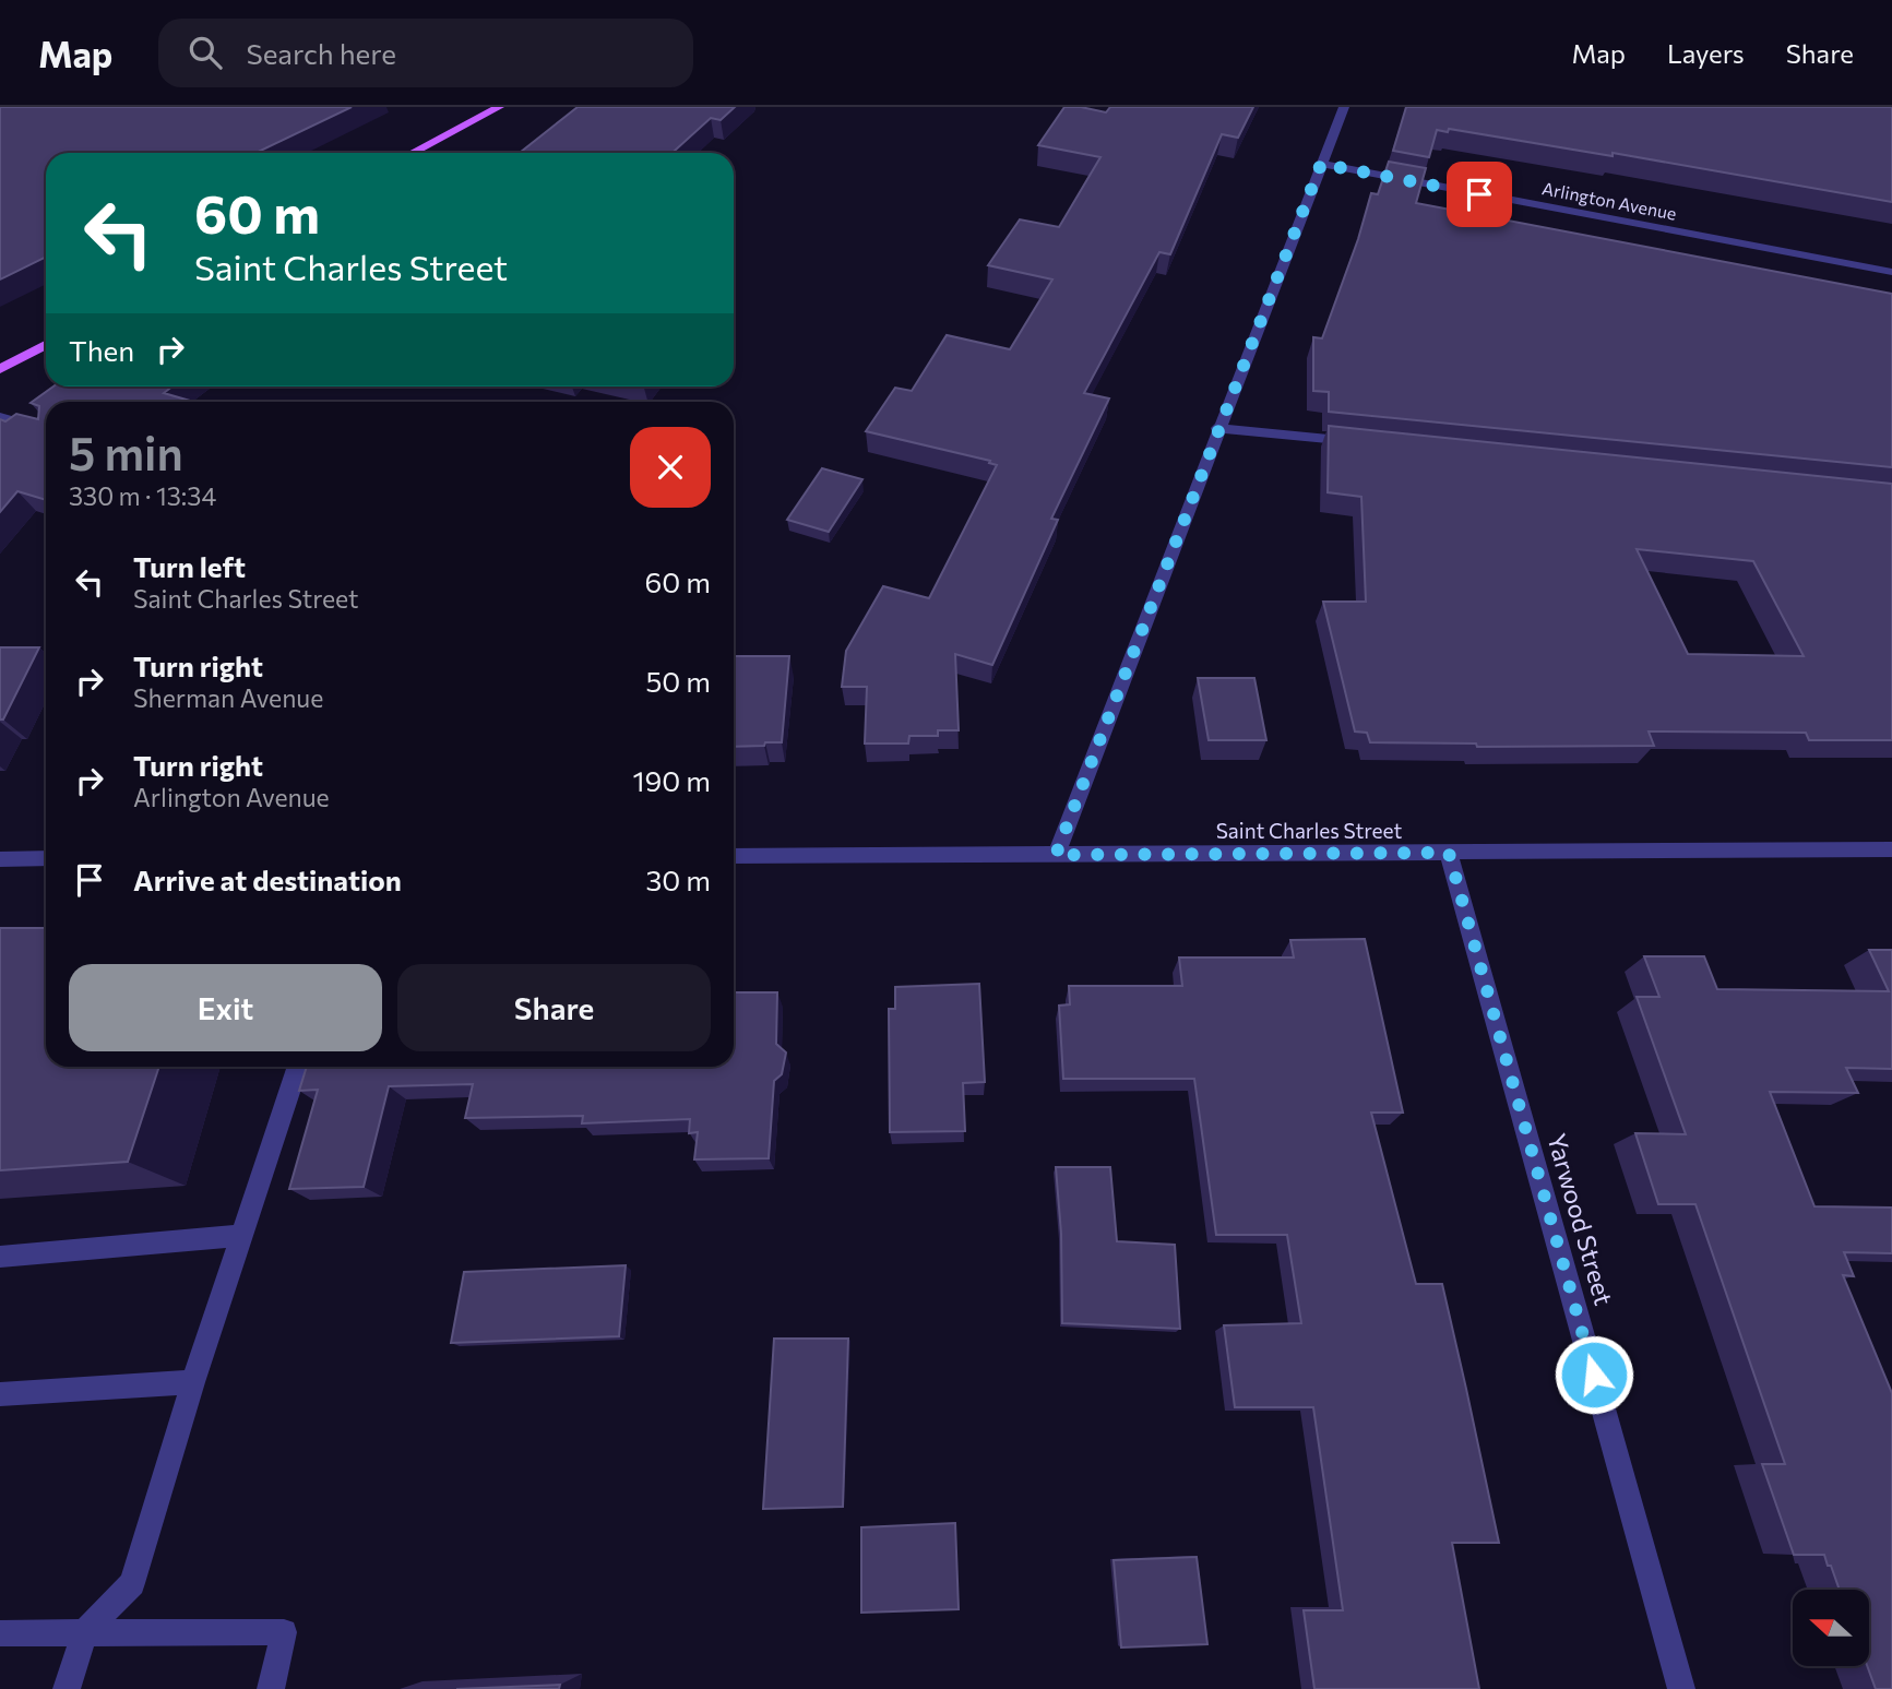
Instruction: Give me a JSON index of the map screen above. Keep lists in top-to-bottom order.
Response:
{
  "streets": {
    "street": ["Arlington Avenue", "Saint Charles Street", "Yarwood Street"]
  },
  "crossings": [
    ["Saint Charles Street", "Yarwood Street"]
  ],
  "north": "left",
  "page": {
    "header": "Map",
    "search": "Search here",
    "nav": ["Map", "Layers", "Share"],
    "turn": ["60 m", "Saint Charles Street"],
    "then": "Then",
    "heading": ["5 min", "330 m · 13:34"],
    "list": [
      {
        "name": "Turn left",
        "note": "Saint Charles Street",
        "value": "60 m"
      },
      {
        "name": "Turn right",
        "note": "Sherman Avenue",
        "value": "50 m"
      },
      {
        "name": "Turn right",
        "note": "Arlington Avenue",
        "value": "190 m"
      },
      {
        "name": "Arrive at destination",
        "value": "30 m"
      }
    ],
    "buttons": ["Exit", "Share"]
  }
}
